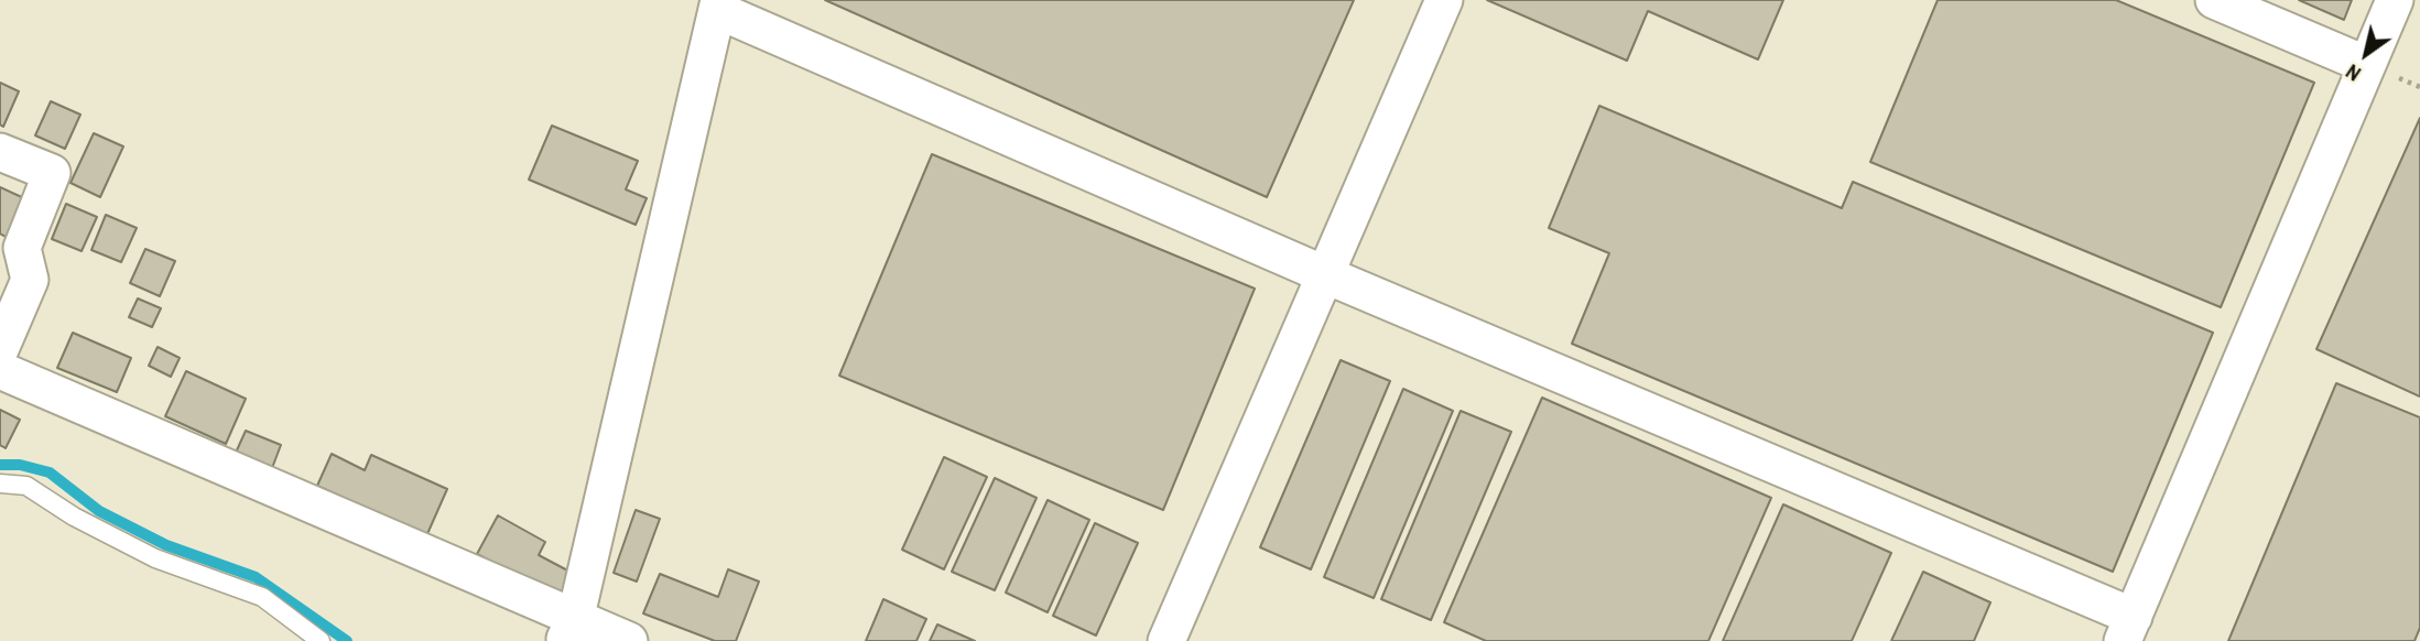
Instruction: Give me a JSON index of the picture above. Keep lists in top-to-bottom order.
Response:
{
  "north": "bottom left"
}
